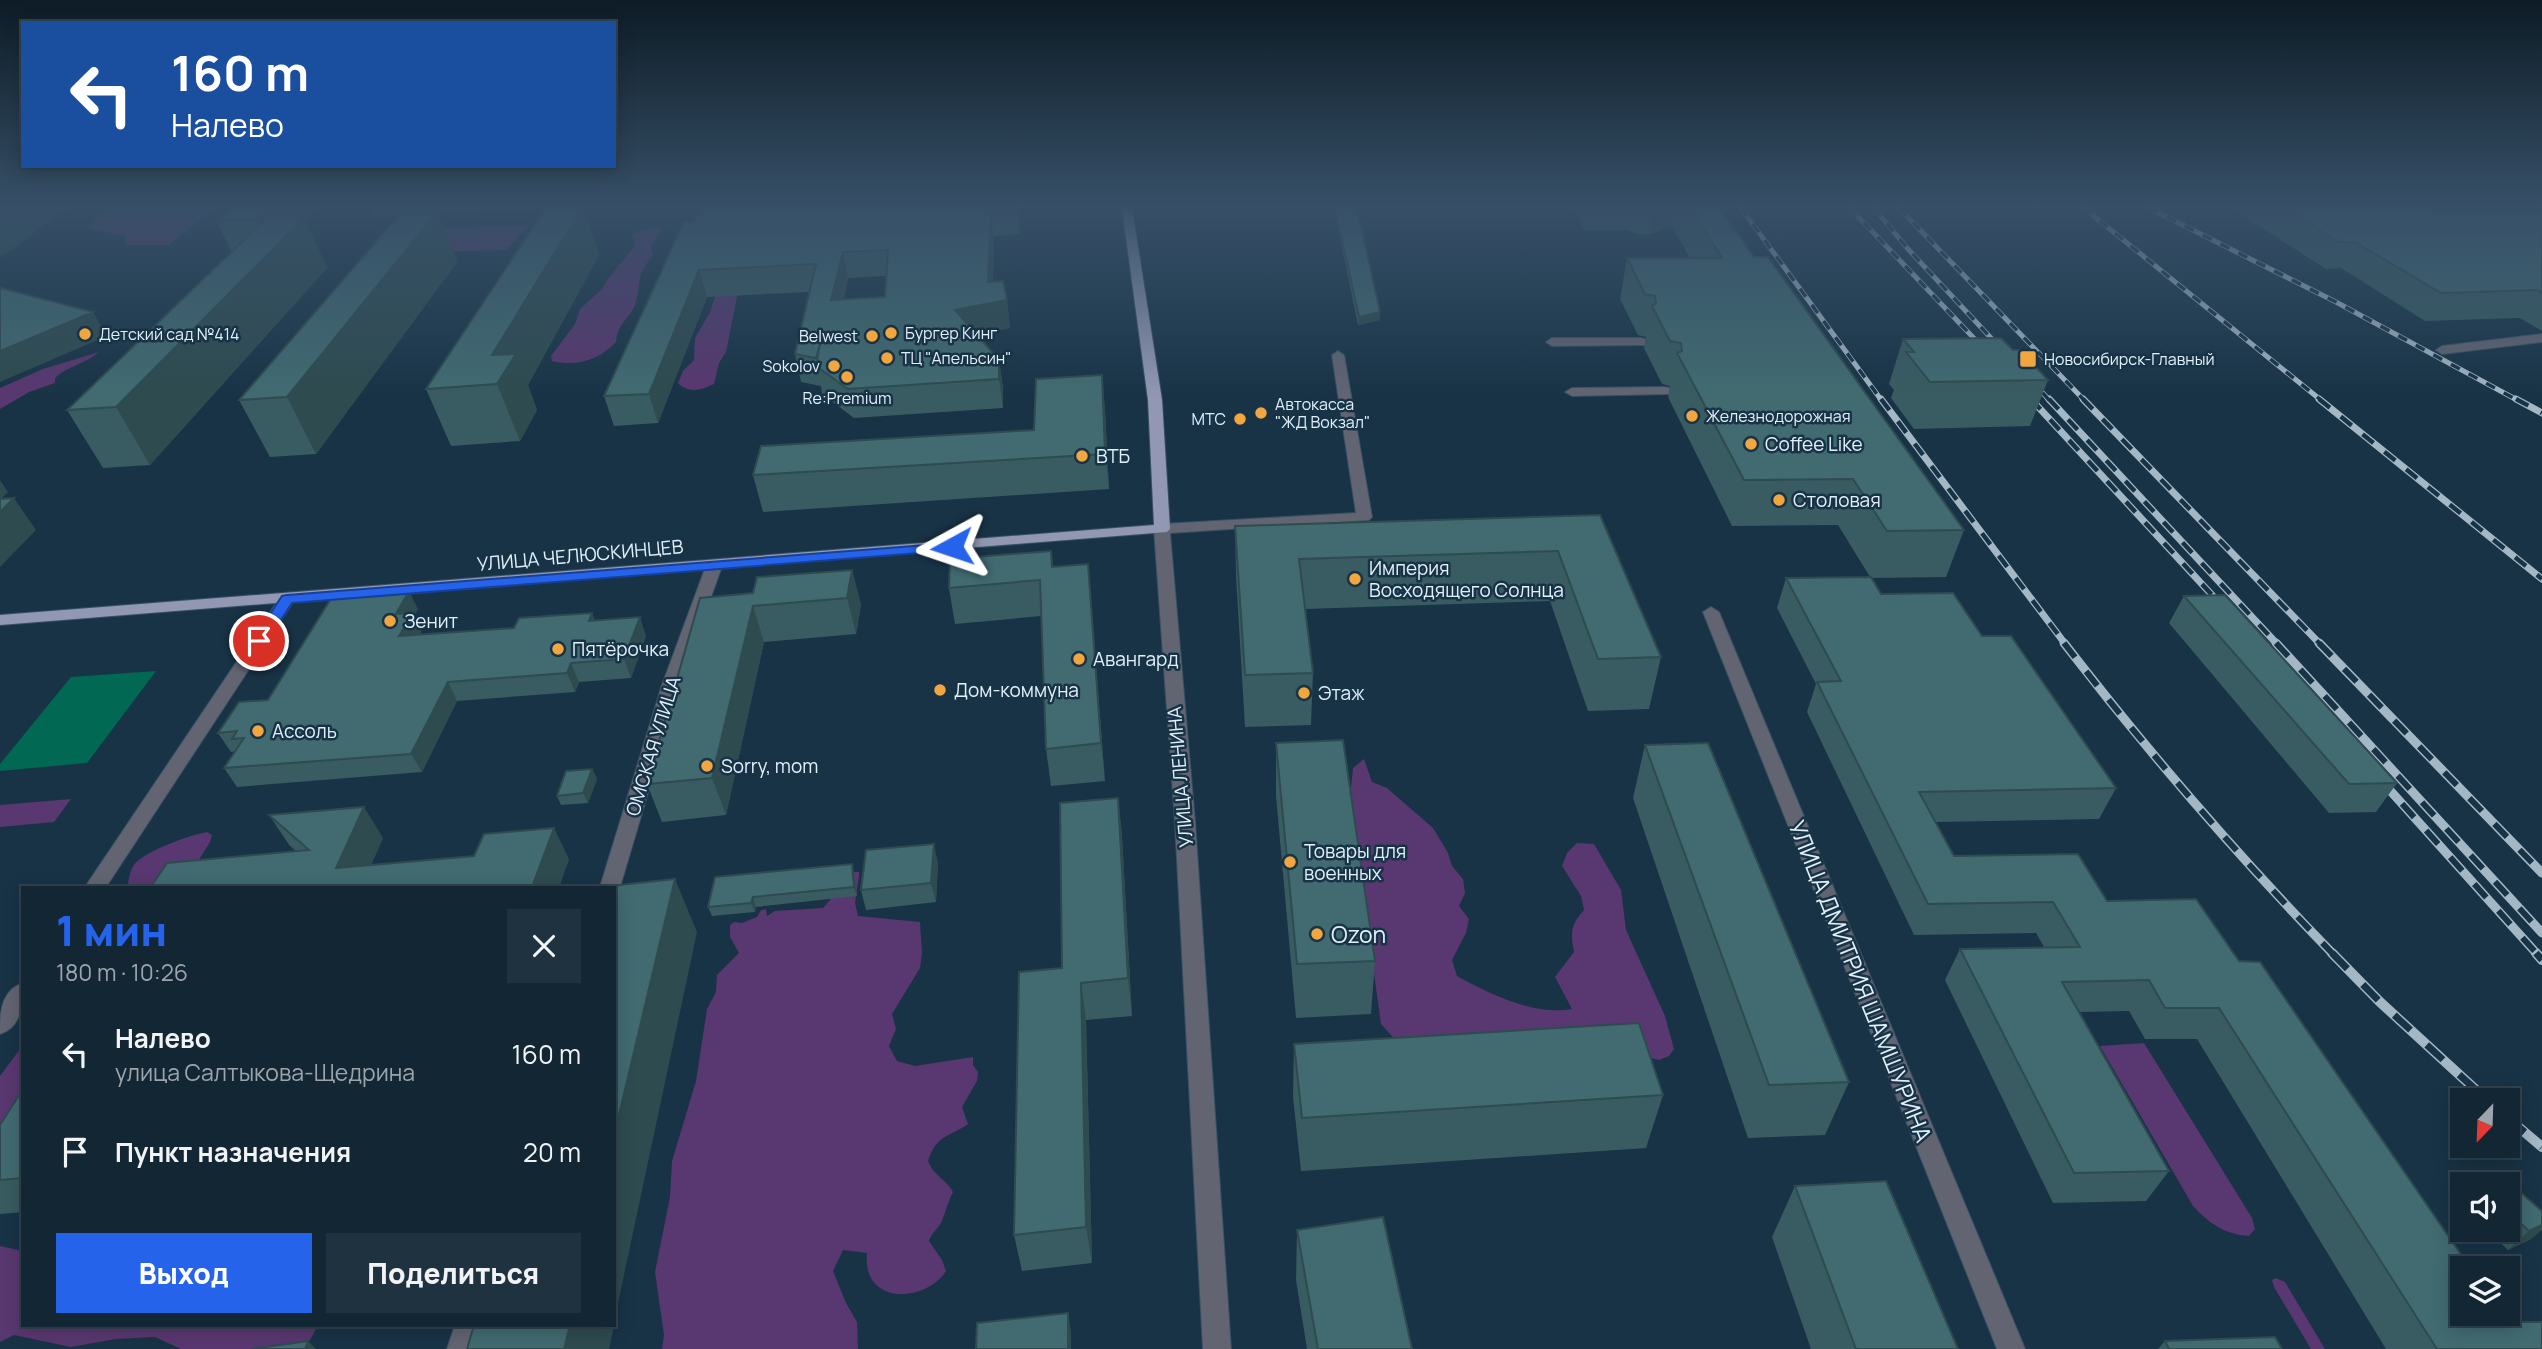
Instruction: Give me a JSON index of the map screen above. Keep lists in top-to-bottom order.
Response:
{
  "streets": {
    "main road": ["УЛИЦА ЧЕЛЮСКИНЦЕВ", "УЛИЦА ЛЕНИНА"],
    "street": ["ОМСКАЯ УЛИЦА", "УЛИЦА ДМИТРИЯ ШАМШУРИНА"]
  },
  "crossings": [
    ["УЛИЦА ЧЕЛЮСКИНЦЕВ", "ОМСКАЯ УЛИЦА"],
    ["УЛИЦА ЧЕЛЮСКИНЦЕВ", "УЛИЦА ЛЕНИНА"]
  ],
  "places": {
    "other": [
      "Бургер Кинг",
      "Детский сад №414",
      "Belwest",
      "ТЦ \"Апельсин\"",
      "Sokolov",
      "Re:Premium",
      "Автокасса \"ЖД Вокзал\"",
      "Железнодорожная",
      "МТС",
      "Coffee Like",
      "ВТБ",
      "Столовая",
      "Империя Восходящего Солнца",
      "Зенит",
      "Пятёрочка",
      "Авангард",
      "Дом-коммуна",
      "Этаж",
      "Ассоль",
      "Sorry, mom",
      "Товары для военных",
      "Ozon"
    ],
    "transit": ["Новосибирск-Главный"]
  },
  "north": "bottom left",
  "page": {
    "turn": ["160 m", "Налево"],
    "heading": ["1 мин", "180 m · 10:26"],
    "list": [
      {
        "name": "Налево",
        "note": "улица Салтыкова-Щедрина",
        "value": "160 m"
      },
      {
        "name": "Пункт назначения",
        "value": "20 m"
      }
    ],
    "buttons": ["Выход", "Поделиться"]
  }
}
